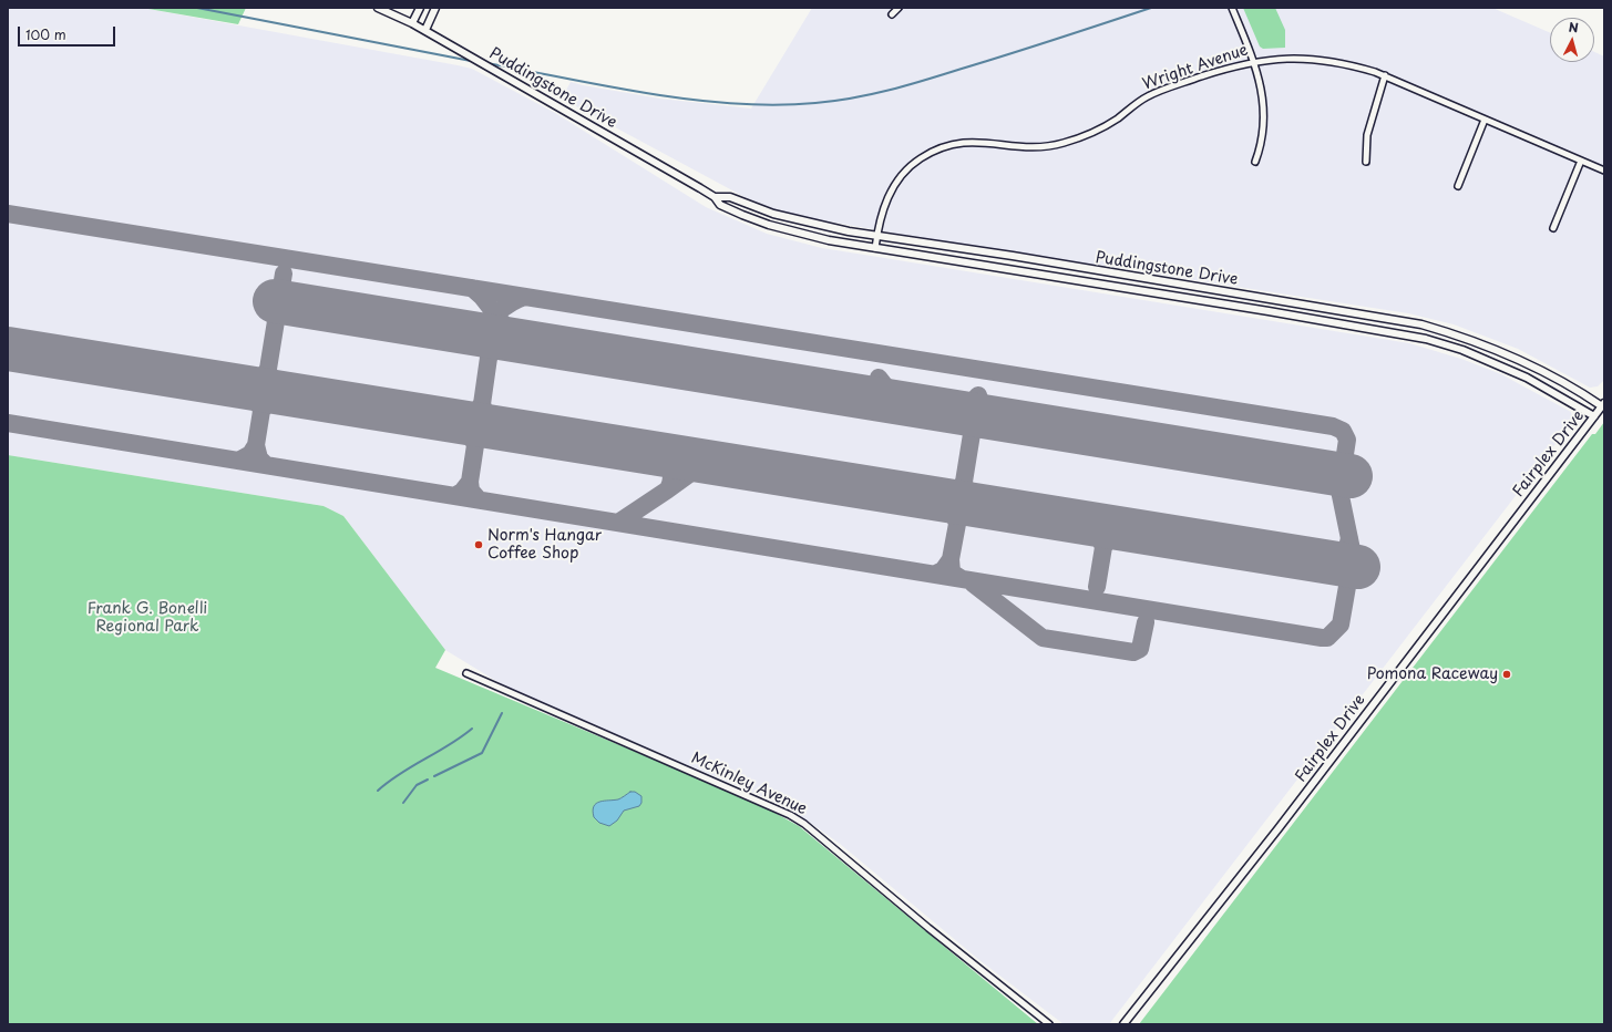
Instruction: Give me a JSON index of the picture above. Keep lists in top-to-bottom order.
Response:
{
  "streets": {
    "street": [
      "Wright Avenue",
      "Puddingstone Drive",
      "Fairplex Drive",
      "McKinley Avenue"
    ]
  },
  "crossings": [
    ["Wright Avenue", "Puddingstone Drive"],
    ["Puddingstone Drive", "Fairplex Drive"]
  ],
  "parks": ["Frank G. Bonelli Regional Park"],
  "places": ["Norm's Hangar Coffee Shop", "Pomona Raceway"],
  "scale_bar": "100 m",
  "north": "top"
}
